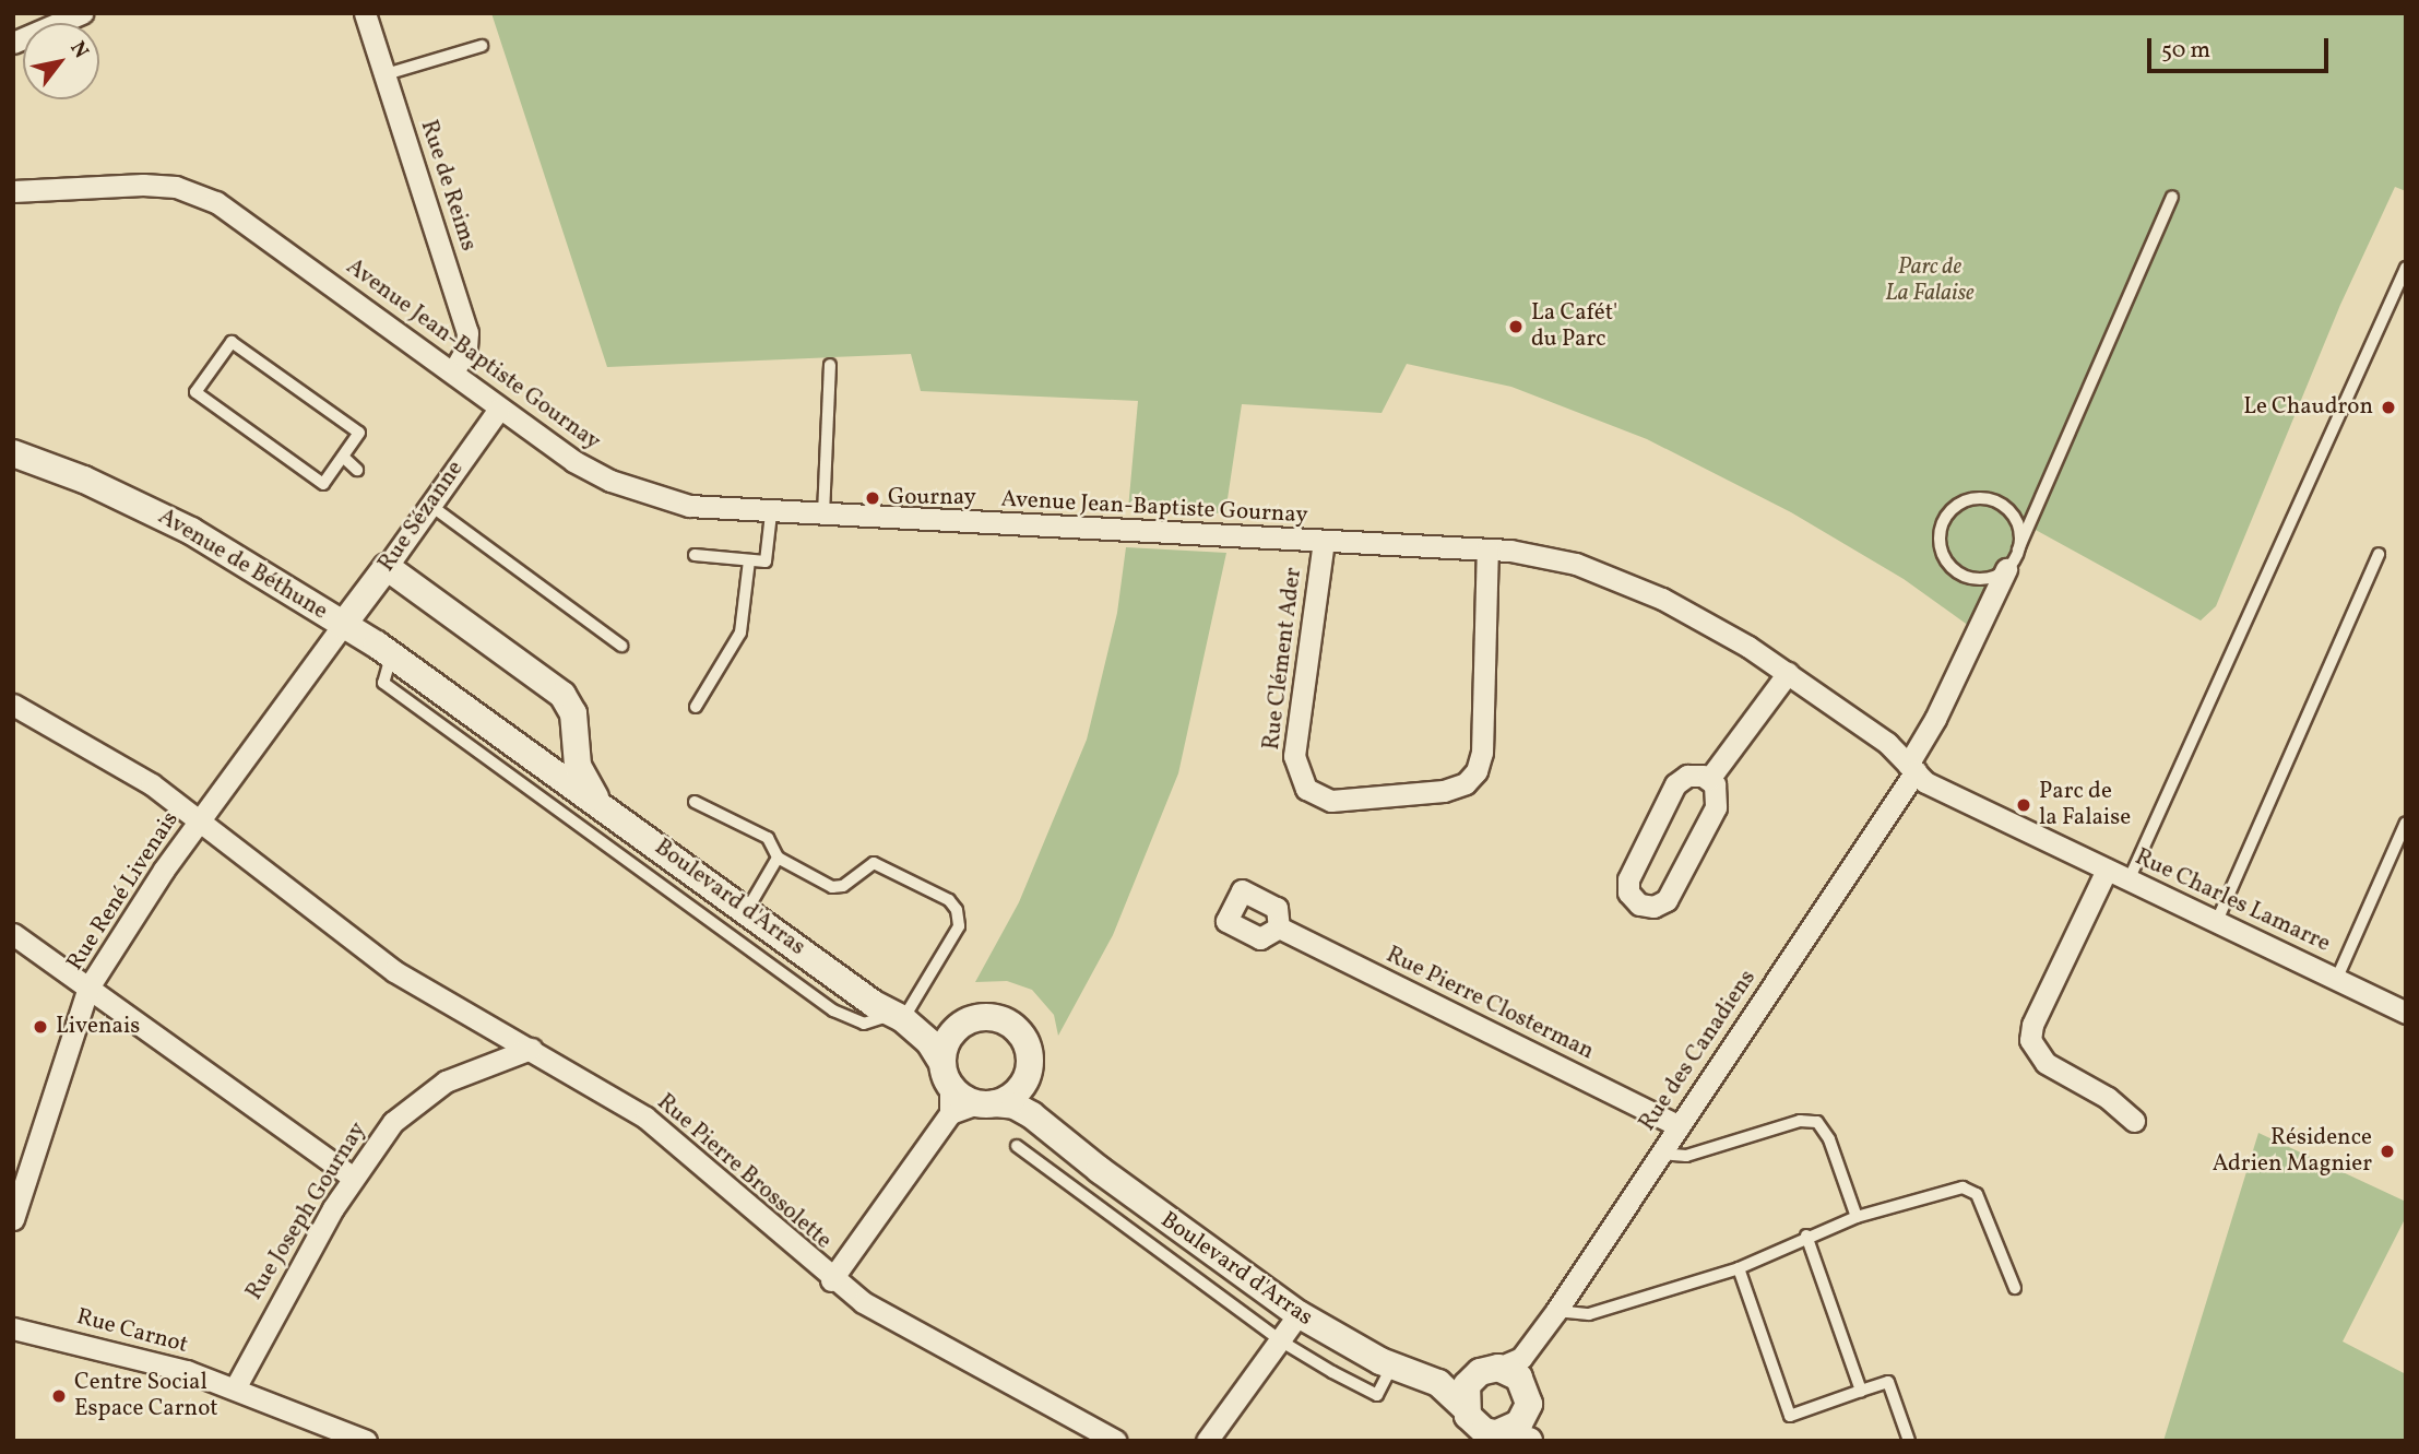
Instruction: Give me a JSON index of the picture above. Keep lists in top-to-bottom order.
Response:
{
  "streets": {
    "street": [
      "Rue de Reims",
      "Avenue Jean-Baptiste Gournay",
      "Rue Sézanne",
      "Avenue de Béthune",
      "Rue Clément Ader",
      "Rue René Livenais",
      "Boulevard d'Arras",
      "Rue Charles Lamarre",
      "Rue Pierre Closterman",
      "Rue des Canadiens",
      "Rue Pierre Brossolette",
      "Rue Joseph Gournay",
      "Rue Carnot"
    ]
  },
  "crossings": [
    ["Rue de Reims", "Avenue Jean-Baptiste Gournay"],
    ["Avenue Jean-Baptiste Gournay", "Rue Sézanne"],
    ["Avenue Jean-Baptiste Gournay", "Rue Clément Ader"],
    ["Avenue Jean-Baptiste Gournay", "Rue Charles Lamarre"],
    ["Avenue Jean-Baptiste Gournay", "Rue des Canadiens"],
    ["Rue Sézanne", "Avenue de Béthune"],
    ["Rue Sézanne", "Rue René Livenais"],
    ["Avenue de Béthune", "Rue René Livenais"],
    ["Avenue de Béthune", "Boulevard d'Arras"],
    ["Rue René Livenais", "Rue Pierre Brossolette"],
    ["Rue Charles Lamarre", "Rue des Canadiens"],
    ["Rue Pierre Closterman", "Rue des Canadiens"],
    ["Rue Pierre Brossolette", "Rue Joseph Gournay"],
    ["Rue Joseph Gournay", "Rue Carnot"]
  ],
  "parks": ["Parc de La Falaise"],
  "places": [
    "La Cafét' du Parc",
    "Le Chaudron",
    "Gournay",
    "Parc de la Falaise",
    "Livenais",
    "Résidence Adrien Magnier",
    "Centre Social Espace Carnot"
  ],
  "scale_bar": "50 m",
  "north": "top right"
}
